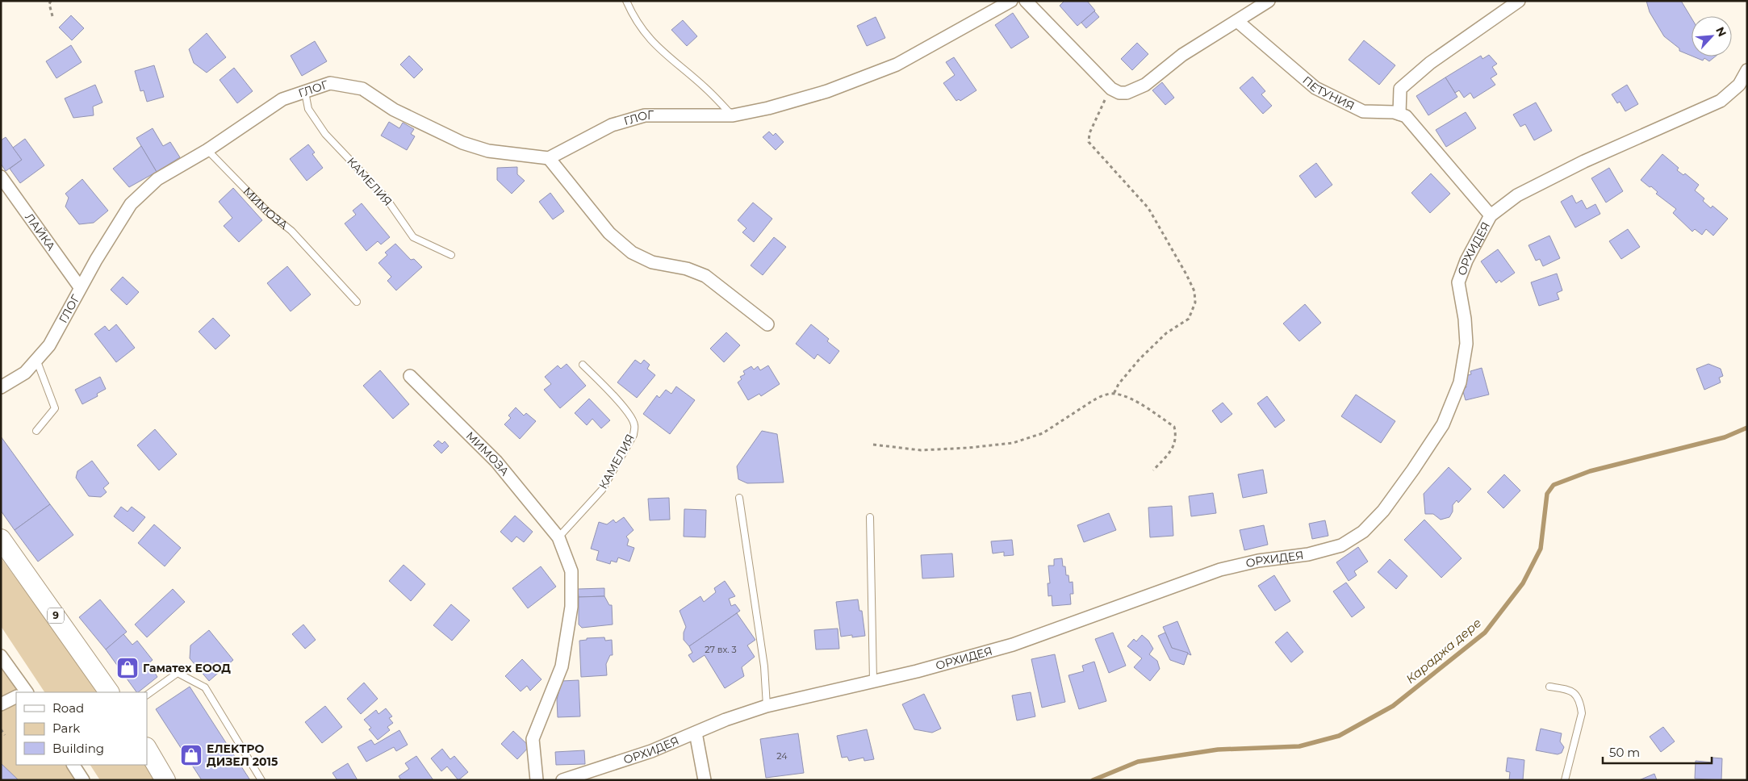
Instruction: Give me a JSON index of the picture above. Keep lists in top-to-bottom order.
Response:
{
  "streets": {
    "main road": ["9"],
    "street": [
      "ГЛОГ",
      "ПЕТУНИЯ",
      "МИМОЗА",
      "ЛАЙКА",
      "ОРХИДЕЯ"
    ],
    "lane": ["КАМЕЛИЯ"]
  },
  "crossings": [
    ["ГЛОГ", "КАМЕЛИЯ"],
    ["ГЛОГ", "МИМОЗА"],
    ["ГЛОГ", "ЛАЙКА"],
    ["КАМЕЛИЯ", "МИМОЗА"]
  ],
  "water": ["Караджа дере"],
  "places": {
    "shop": ["Гаматех ЕООД", "ЕЛЕKТРО ДИЗЕЛ 2015"]
  },
  "house_numbers": ["27 вх. 3", "24"],
  "legend": ["Road", "Park", "Building"],
  "scale_bar": "50 m",
  "north": "top right"
}
